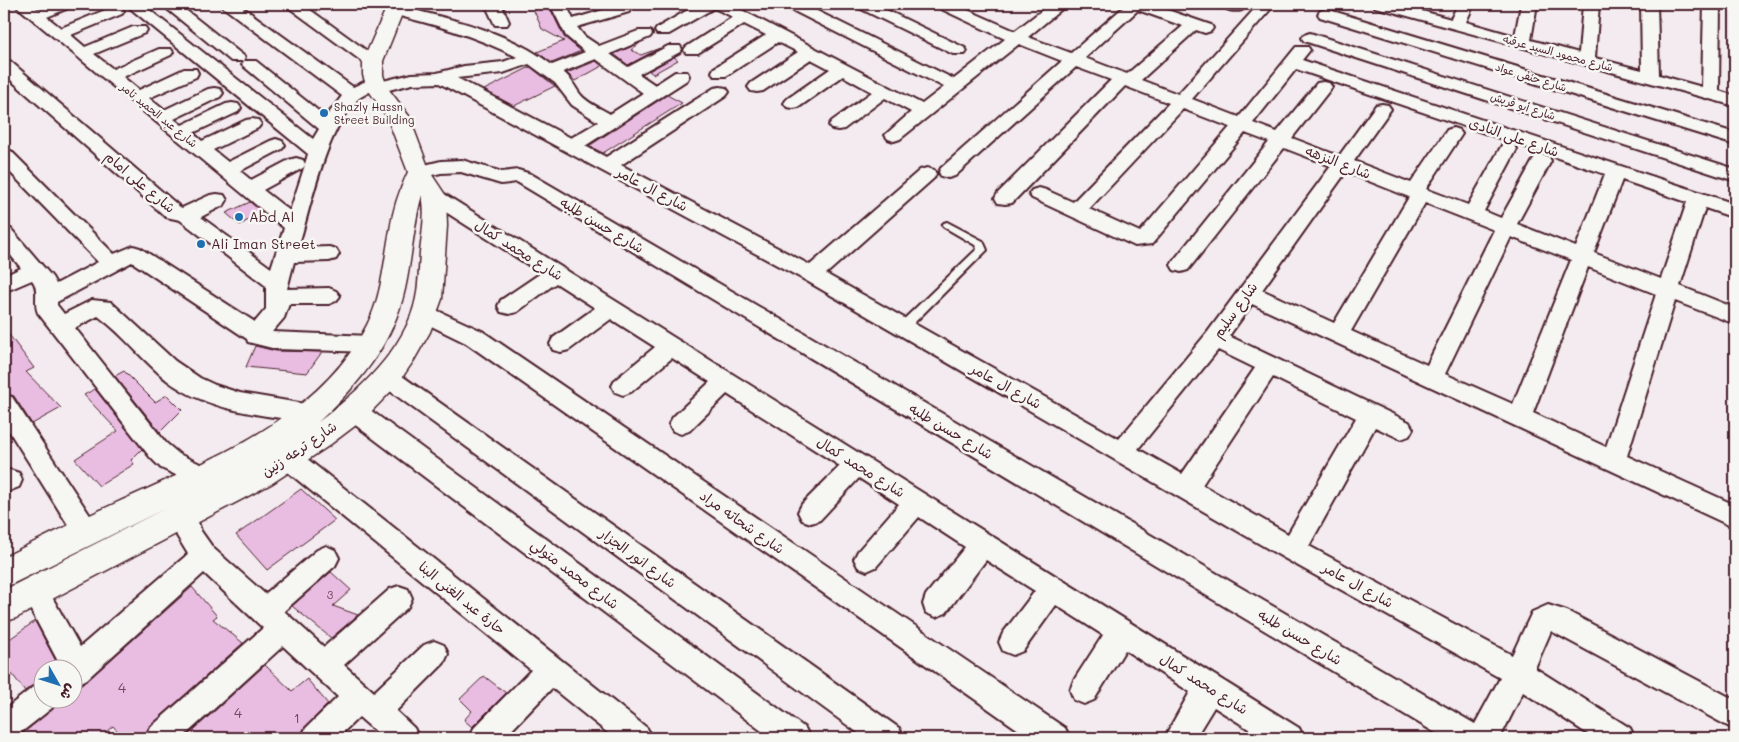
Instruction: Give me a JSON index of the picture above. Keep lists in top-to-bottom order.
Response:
{
  "streets": {
    "street": [
      "شارع محمود السيد عرقبه",
      "شارع حنفى عواد",
      "شارع أبو قريش",
      "شارع عبد الحميد تامر",
      "شارع على النادى",
      "شارع النزهه",
      "شارع على امام",
      "شارع ال عامر",
      "شارع حسن طلبه",
      "شارع محمد كمال",
      "شارع سليم",
      "شارع ترعه زنين",
      "شارع شحاته مراد",
      "شارع انور الجزار",
      "شارع محمد متولي",
      "حارة عبد الغنى البنا"
    ]
  },
  "crossings": [
    ["شارع النزهه", "شارع سليم"],
    ["شارع ال عامر", "شارع سليم"],
    ["شارع ال عامر", "شارع ترعه زنين"],
    ["شارع حسن طلبه", "شارع محمد كمال"],
    ["شارع حسن طلبه", "شارع ترعه زنين"],
    ["شارع محمد كمال", "شارع ترعه زنين"],
    ["شارع ترعه زنين", "شارع شحاته مراد"],
    ["شارع ترعه زنين", "شارع انور الجزار"],
    ["شارع ترعه زنين", "شارع محمد متولي"],
    ["شارع ترعه زنين", "حارة عبد الغنى البنا"]
  ],
  "places": ["Shazly Hassn Street Building", "Abd Al", "Ali Iman Street"],
  "house_numbers": [
    "3",
    "4",
    "4",
    "1"
  ],
  "north": "bottom right"
}
